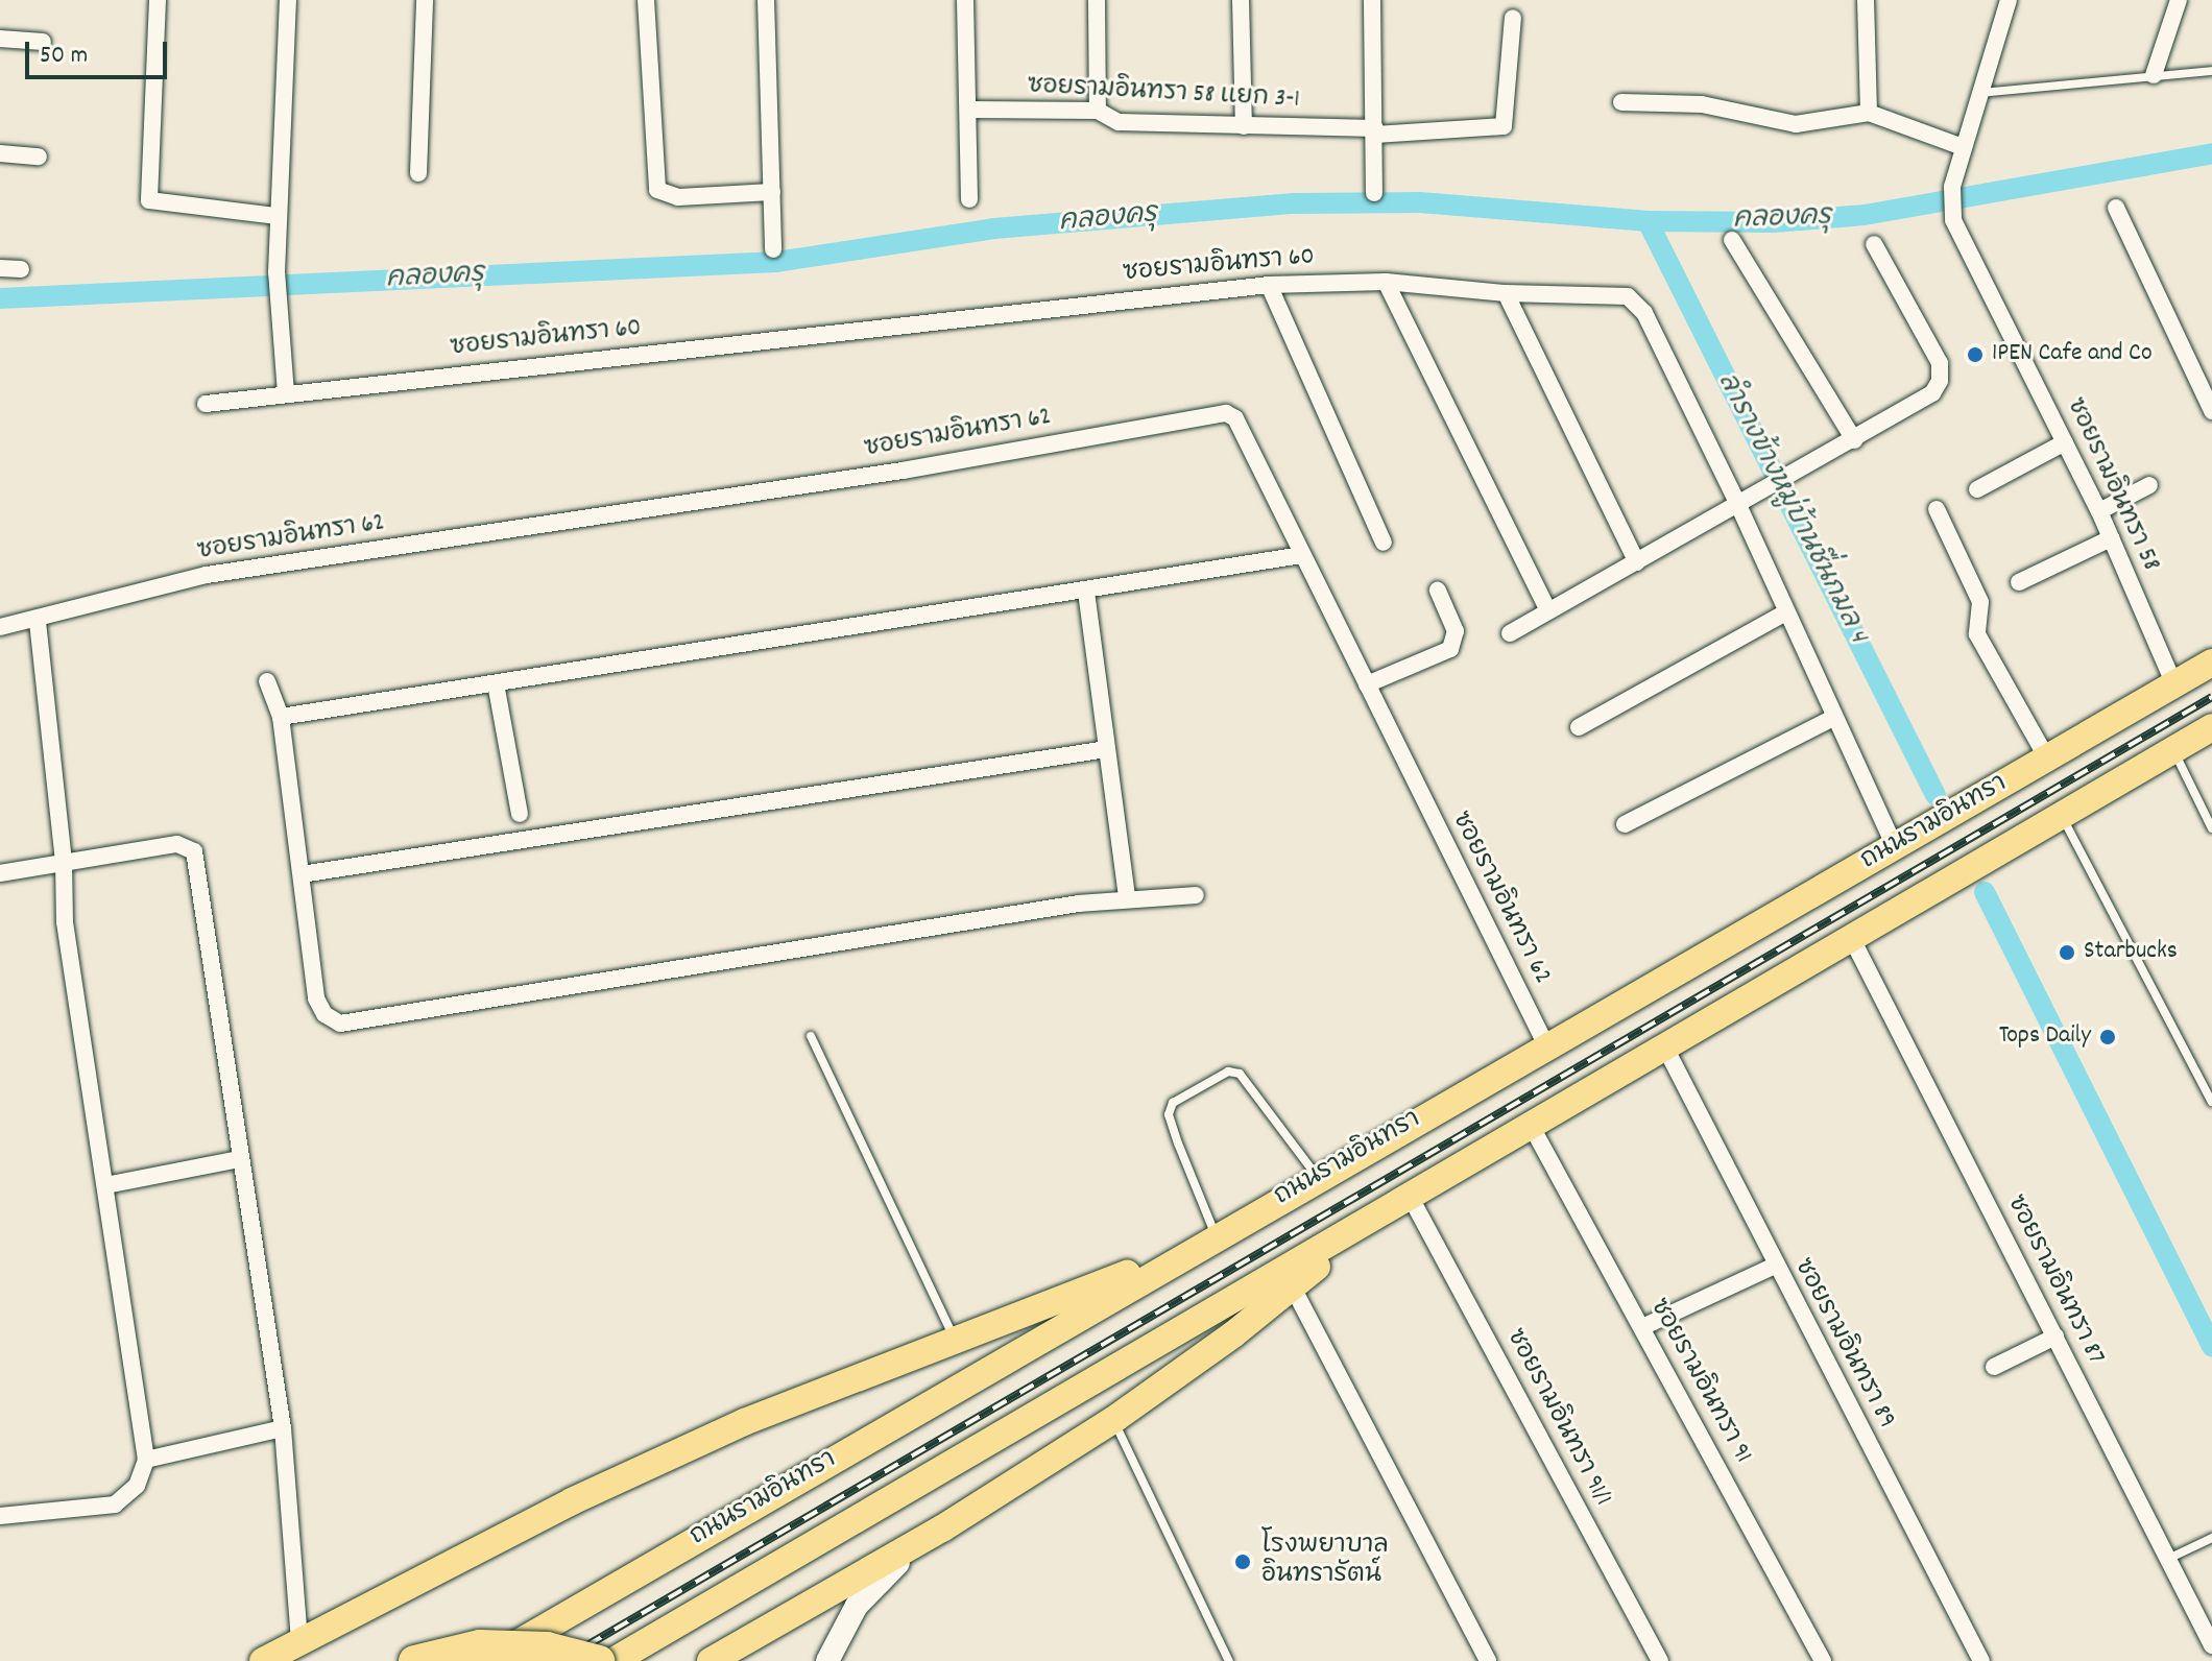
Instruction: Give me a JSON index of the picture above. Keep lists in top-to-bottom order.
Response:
{
  "streets": {
    "main road": ["ถนนรามอินทรา"],
    "street": [
      "ซอยรามอินทรา 58 แยก 3-1",
      "ซอยรามอินทรา 60",
      "ซอยรามอินทรา 62",
      "ซอยรามอินทรา 58",
      "ซอยรามอินทรา 87",
      "ซอยรามอินทรา 89",
      "ซอยรามอินทรา 91",
      "ซอยรามอินทรา 91/1"
    ]
  },
  "crossings": [
    ["ซอยรามอินทรา 60", "ถนนรามอินทรา"],
    ["ซอยรามอินทรา 62", "ถนนรามอินทรา"],
    ["ซอยรามอินทรา 58", "ถนนรามอินทรา"]
  ],
  "water": ["คลองครุ", "ลำรางข้างหมู่บ้านชื่นกมล 4"],
  "places": [
    "1PEN Cafe and Co",
    "Starbucks",
    "Tops Daily",
    "โรงพยาบาล อินทรารัตน์"
  ],
  "scale_bar": "50 m"
}
